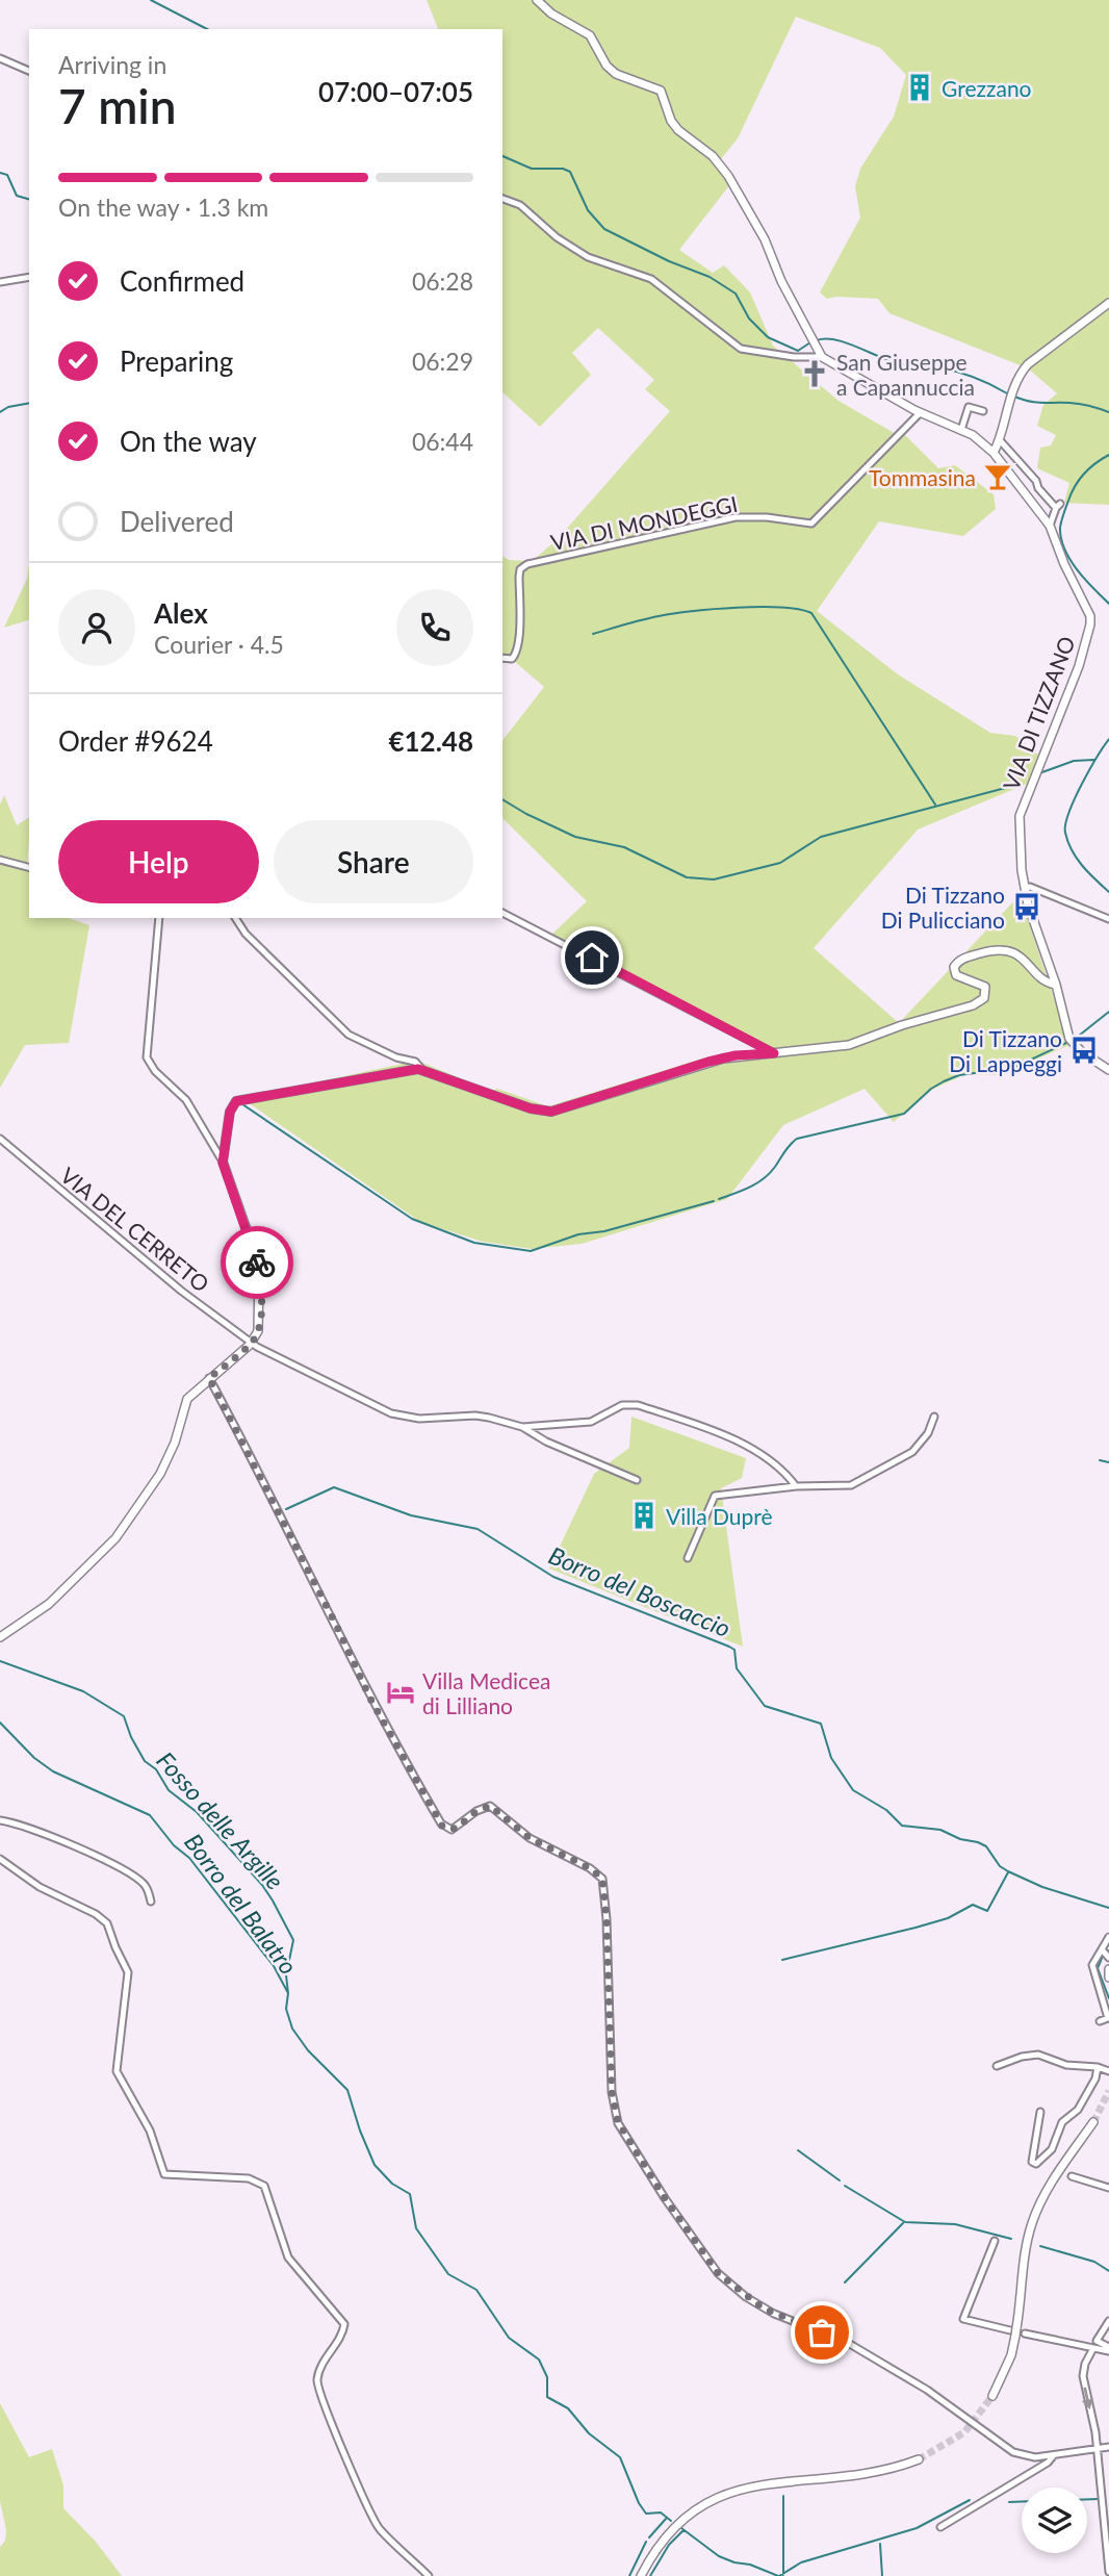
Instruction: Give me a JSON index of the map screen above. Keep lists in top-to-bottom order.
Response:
{
  "streets": {
    "main road": ["VIA DI TIZZANO"],
    "street": ["VIA DI MONDEGGI", "VIA DEL CERRETO"]
  },
  "crossings": [
    ["VIA DI MONDEGGI", "VIA DI TIZZANO"]
  ],
  "water": ["Borro del Boscaccio", "Fosso delle Argille", "Borro del Balatro"],
  "places": {
    "building": ["Grezzano", "Villa Duprè"],
    "church": ["San Giuseppe a Capannuccia"],
    "bar": ["Tommasina"],
    "bus stop": ["Di Tizzano Di Pulicciano", "Di Tizzano Di Lappeggi"],
    "hotel": ["Villa Medicea di Lilliano"]
  },
  "page": {
    "heading": ["7 min", "Arriving in", "07:00–07:05"],
    "panel": [
      "Alex",
      "Courier · 4.5",
      "Order #9624",
      "€12.48"
    ],
    "bar": "On the way · 1.3 km",
    "list": [
      ["Confirmed", "06:28"],
      ["Preparing", "06:29"],
      ["On the way", "06:44"],
      "Delivered"
    ],
    "buttons": ["Help", "Share"]
  }
}
